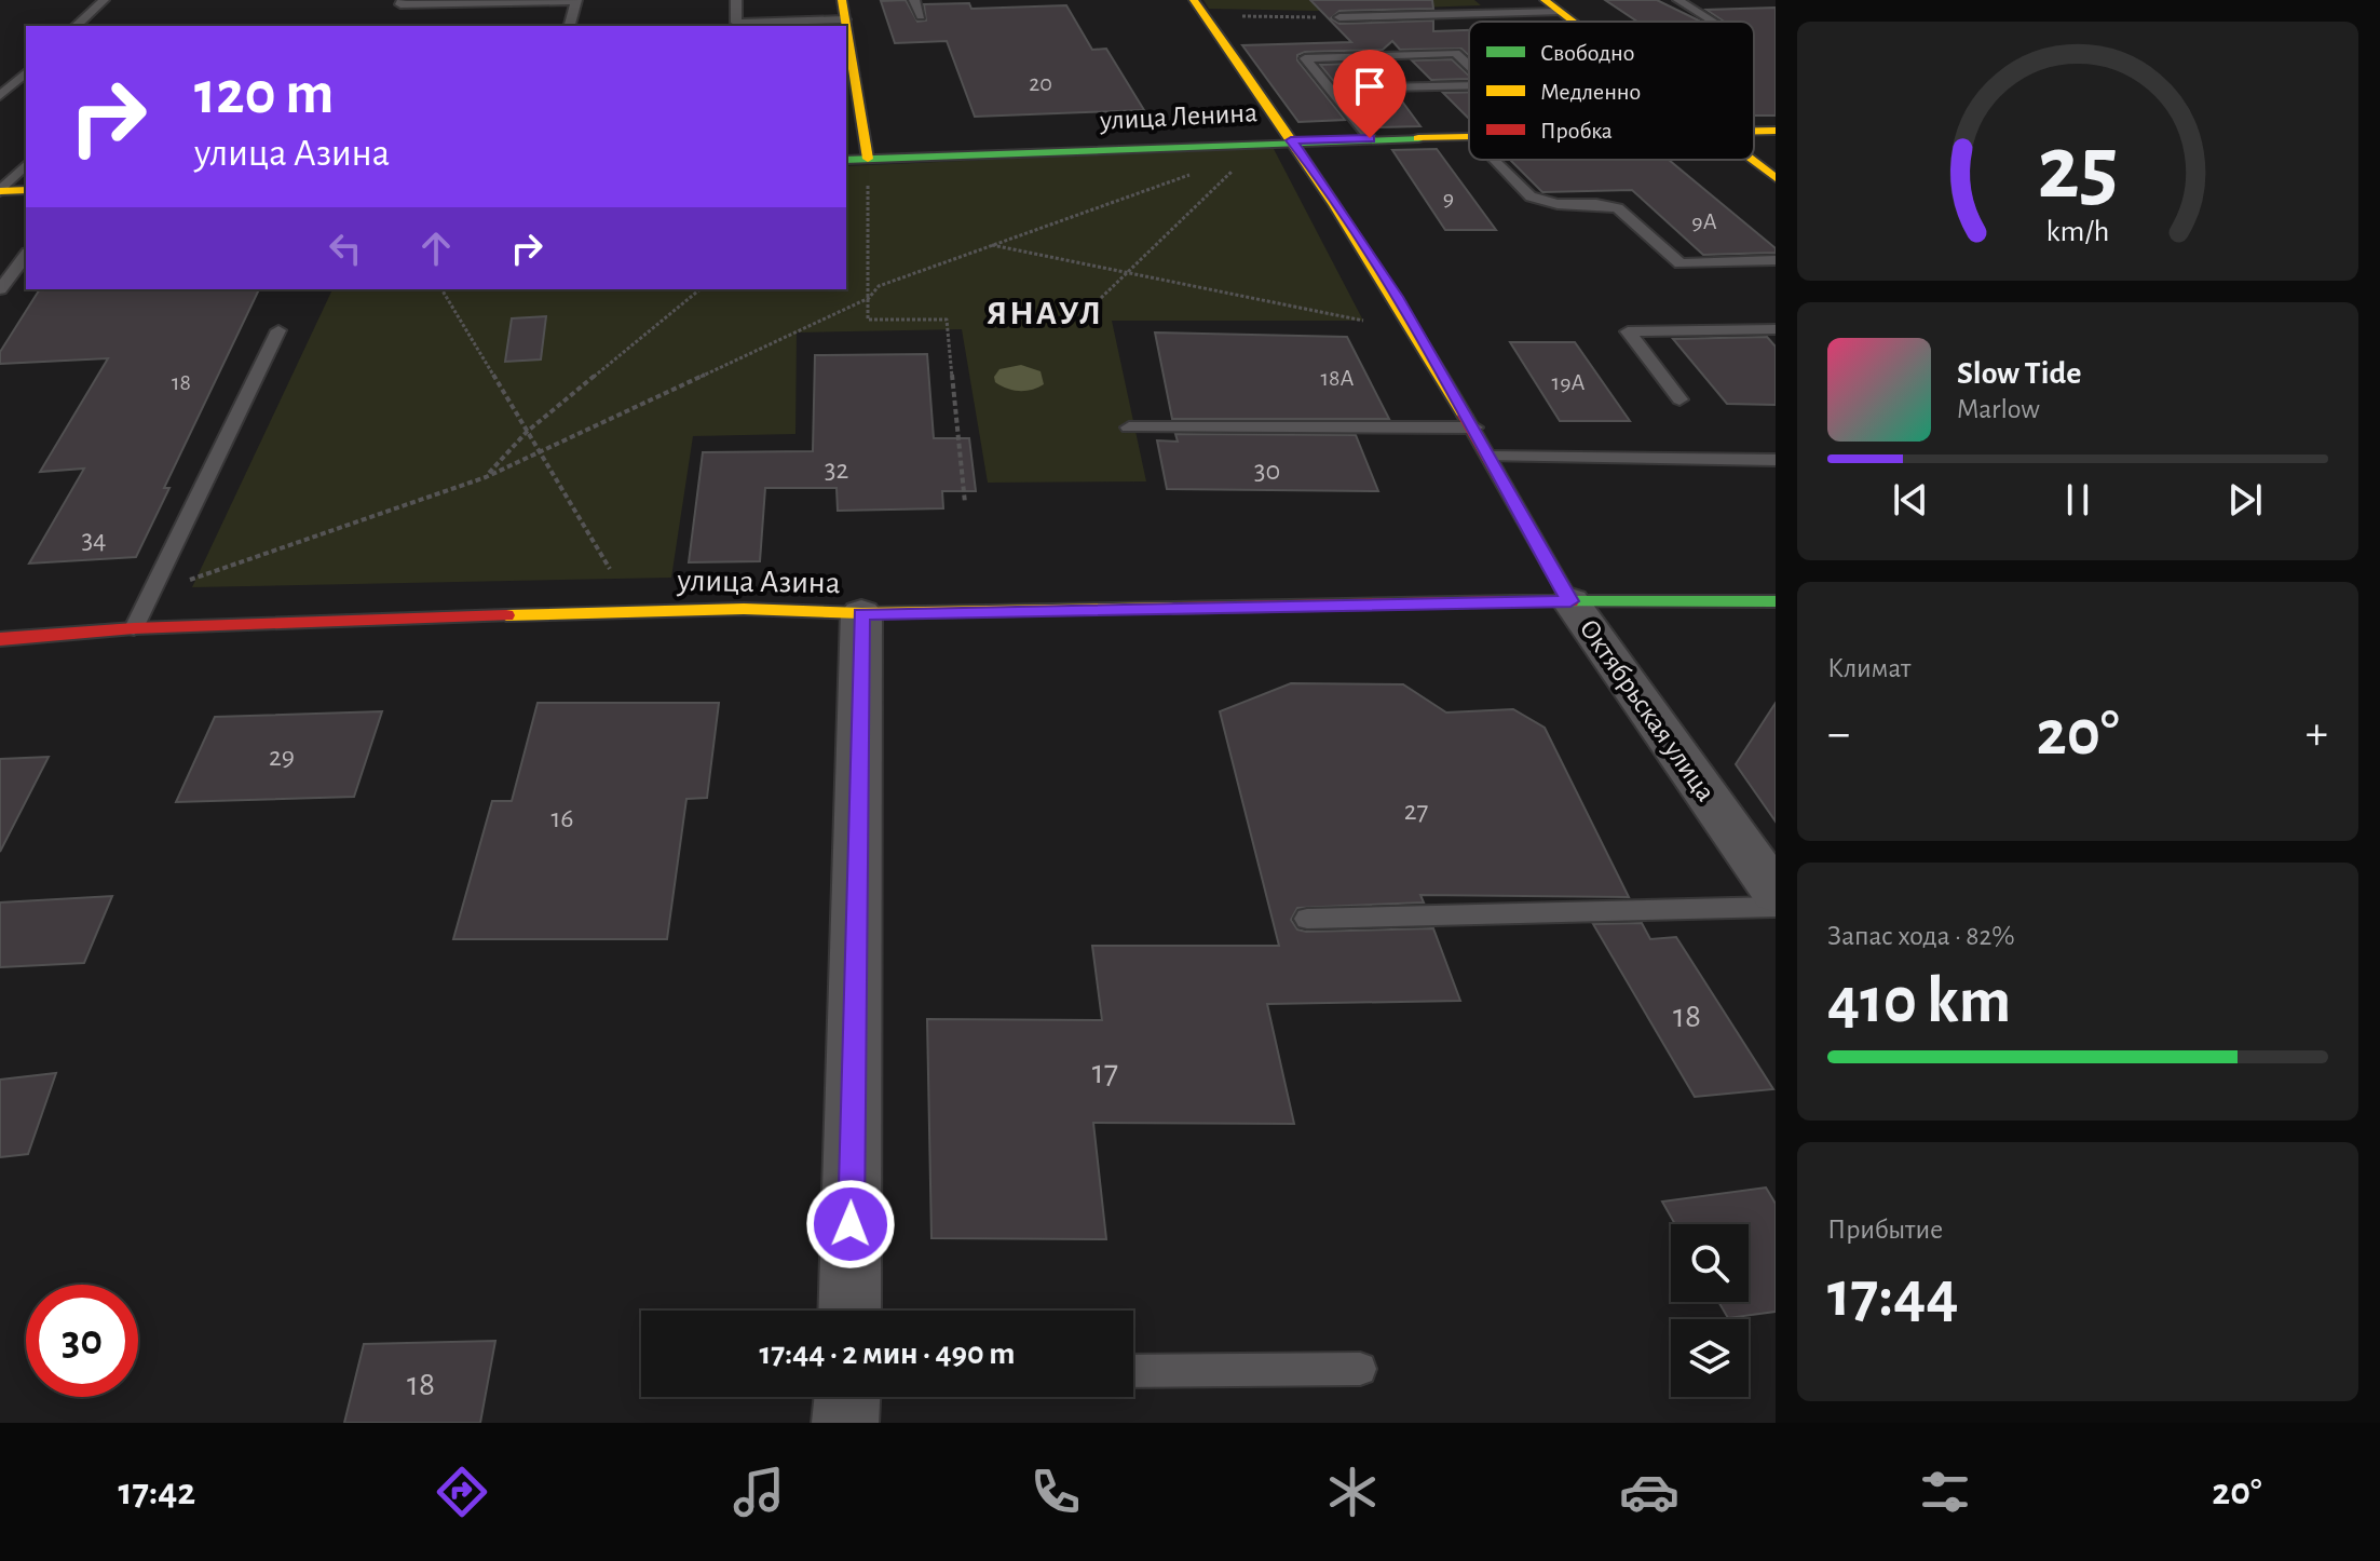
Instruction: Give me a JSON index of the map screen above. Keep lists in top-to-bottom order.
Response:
{
  "streets": {
    "street": ["улица Ленина", "улица Азина", "Октябрьская улица"]
  },
  "crossings": [
    ["улица Ленина", "Октябрьская улица"],
    ["улица Азина", "Октябрьская улица"]
  ],
  "districts": ["ЯНАУЛ"],
  "house_numbers": [
    "20",
    "9",
    "9А",
    "18А",
    "18",
    "19А",
    "32",
    "30",
    "34",
    "29",
    "27",
    "16",
    "18",
    "17",
    "18"
  ],
  "legend": ["Свободно", "Медленно", "Пробка"],
  "page": {
    "turn": ["120 m", "улица Азина"],
    "song": ["Slow Tide", "Marlow"],
    "tile": [
      "Климат",
      ["Запас хода · 82%", "410 km"],
      ["Прибытие", "17:44"]
    ],
    "heat": ["−", "20°", "+"],
    "limit": "30",
    "trip": "17:44 · 2 мин · 490 m",
    "tabs": ["17:42", "20°"],
    "gauge": ["25", "km/h"]
  }
}
